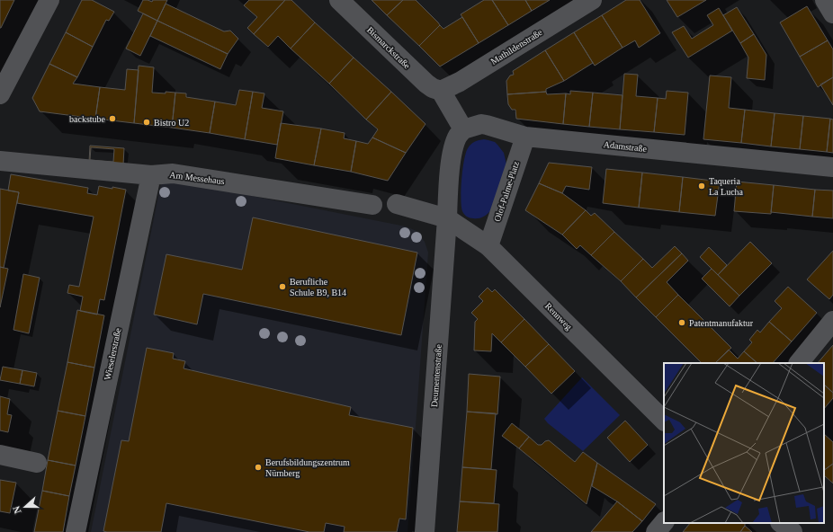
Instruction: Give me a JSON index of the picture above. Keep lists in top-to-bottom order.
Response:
{
  "streets": {
    "street": [
      "Mathildenstraße",
      "Bismarckstraße",
      "Adamstraße",
      "Am Messehaus",
      "Olof-Palme-Platz",
      "Rennweg",
      "Wieselerstraße",
      "Deumentenstraße"
    ]
  },
  "crossings": [
    ["Mathildenstraße", "Bismarckstraße"],
    ["Adamstraße", "Olof-Palme-Platz"],
    ["Am Messehaus", "Wieselerstraße"],
    ["Olof-Palme-Platz", "Rennweg"],
    ["Rennweg", "Deumentenstraße"]
  ],
  "places": [
    "backstube",
    "Bistro U2",
    "Taqueria La Lucha",
    "Berufliche Schule B9, B14",
    "Patentmanufaktur",
    "Berufsbildungszentrum Nürnberg"
  ],
  "north": "left"
}
